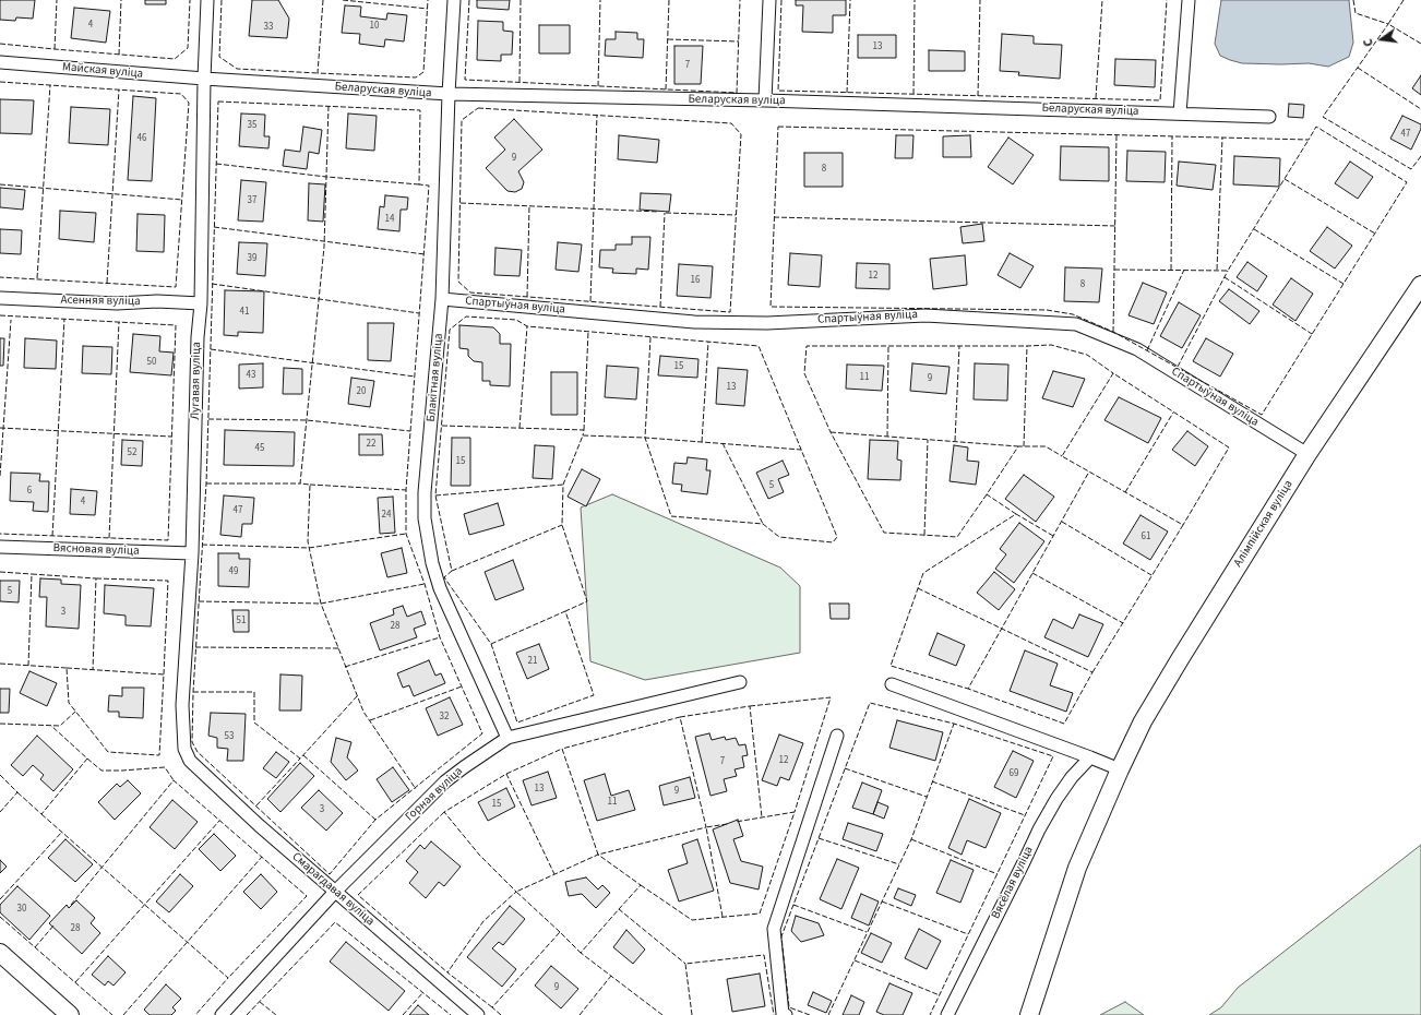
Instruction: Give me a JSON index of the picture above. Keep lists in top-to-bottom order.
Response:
{
  "streets": {
    "street": [
      "Майская вуліца",
      "Беларуская вуліца",
      "Асенняя вуліца",
      "Спартыўная вуліца",
      "Блакітная вуліца",
      "Лугавая вуліца",
      "Алімпійская вуліца",
      "Вясновая вуліца",
      "Горная вуліца",
      "Вясёлая вуліца",
      "Смарагдавая вуліца"
    ]
  },
  "crossings": [
    ["Майская вуліца", "Беларуская вуліца"],
    ["Майская вуліца", "Лугавая вуліца"],
    ["Беларуская вуліца", "Блакітная вуліца"],
    ["Беларуская вуліца", "Лугавая вуліца"],
    ["Асенняя вуліца", "Лугавая вуліца"],
    ["Спартыўная вуліца", "Блакітная вуліца"],
    ["Спартыўная вуліца", "Алімпійская вуліца"],
    ["Блакітная вуліца", "Горная вуліца"],
    ["Лугавая вуліца", "Вясновая вуліца"],
    ["Лугавая вуліца", "Смарагдавая вуліца"],
    ["Горная вуліца", "Смарагдавая вуліца"]
  ],
  "house_numbers": [
    "4",
    "10",
    "33",
    "13",
    "7",
    "35",
    "47",
    "46",
    "9",
    "8",
    "37",
    "14",
    "39",
    "12",
    "16",
    "8",
    "41",
    "50",
    "15",
    "43",
    "11",
    "9",
    "13",
    "20",
    "22",
    "45",
    "52",
    "15",
    "5",
    "6",
    "4",
    "47",
    "24",
    "61",
    "49",
    "5",
    "3",
    "51",
    "28",
    "21",
    "32",
    "53",
    "12",
    "7",
    "69",
    "13",
    "9",
    "11",
    "15",
    "3",
    "30",
    "28",
    "9"
  ],
  "north": "left"
}
